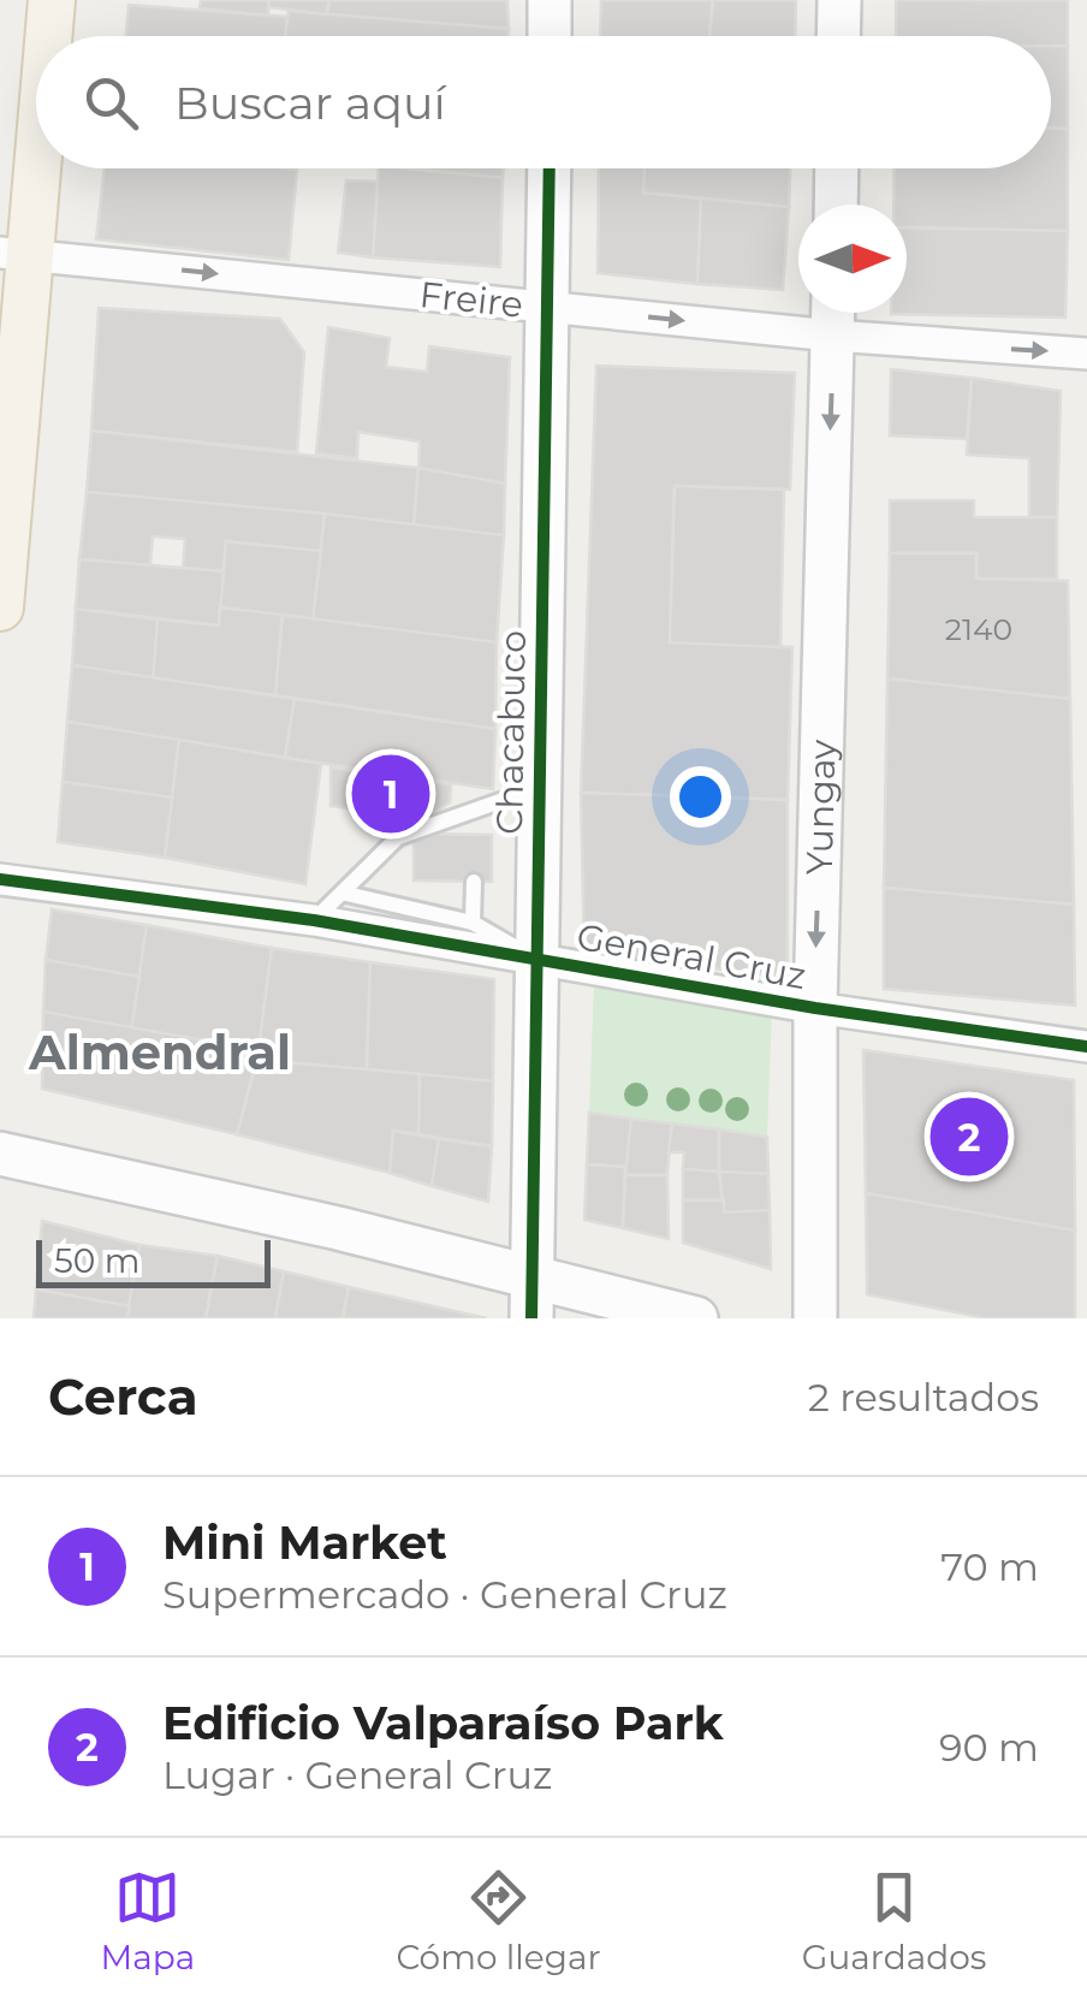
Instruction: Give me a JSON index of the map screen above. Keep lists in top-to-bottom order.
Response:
{
  "streets": {
    "street": [
      "Freire",
      "Chacabuco",
      "Yungay",
      "General Cruz"
    ]
  },
  "crossings": [
    ["Freire", "Chacabuco"],
    ["Freire", "Yungay"],
    ["Chacabuco", "General Cruz"],
    ["Yungay", "General Cruz"]
  ],
  "one_way": ["Freire", "Yungay"],
  "districts": ["Almendral"],
  "house_numbers": ["2140"],
  "scale_bar": "50 m",
  "north": "right",
  "page": {
    "search": "Buscar aquí",
    "pins": ["1", "2"],
    "scale": "50 m",
    "heading": ["Cerca", "2 resultados"],
    "list": [
      {
        "mark": "1",
        "name": "Mini Market",
        "note": "Supermercado · General Cruz",
        "value": "70 m"
      },
      {
        "mark": "2",
        "name": "Edificio Valparaíso Park",
        "note": "Lugar · General Cruz",
        "value": "90 m"
      }
    ],
    "nav": ["Mapa", "Cómo llegar", "Guardados"]
  }
}
